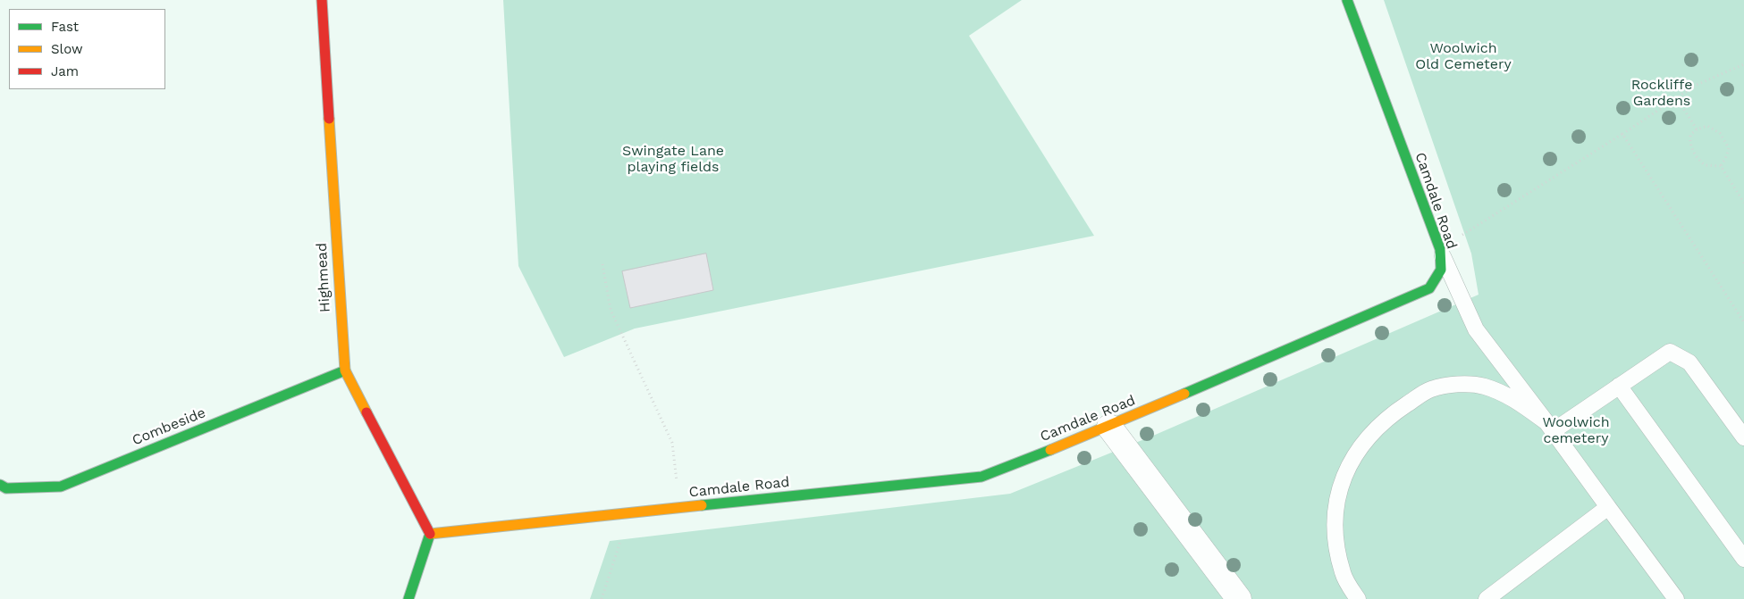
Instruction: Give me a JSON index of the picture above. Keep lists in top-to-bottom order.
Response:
{
  "streets": {
    "street": ["Camdale Road", "Highmead", "Combeside"]
  },
  "crossings": [
    ["Camdale Road", "Highmead"],
    ["Highmead", "Combeside"]
  ],
  "parks": [
    "Woolwich Old Cemetery",
    "Rockliffe Gardens",
    "Swingate Lane playing fields",
    "Woolwich cemetery"
  ],
  "legend": ["Fast", "Slow", "Jam"]
}
